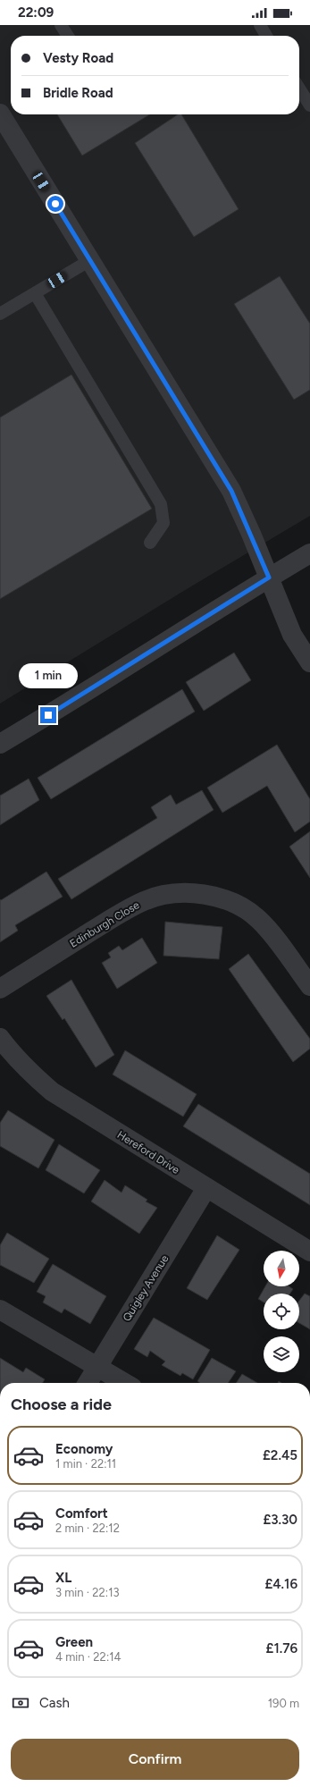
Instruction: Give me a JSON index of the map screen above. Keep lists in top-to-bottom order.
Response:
{
  "streets": {
    "street": ["Edinburgh Close", "Hereford Drive", "Quigley Avenue"]
  },
  "crossings": [
    ["Hereford Drive", "Quigley Avenue"]
  ],
  "north": "bottom",
  "page": {
    "status": "22:09",
    "banner": ["Vesty Road", "Bridle Road"],
    "bubble": "1 min",
    "heading": "Choose a ride",
    "list": [
      {
        "name": "Economy",
        "note": "1 min · 22:11",
        "value": "£2.45"
      },
      {
        "name": "Comfort",
        "note": "2 min · 22:12",
        "value": "£3.30"
      },
      {
        "name": "XL",
        "note": "3 min · 22:13",
        "value": "£4.16"
      },
      {
        "name": "Green",
        "note": "4 min · 22:14",
        "value": "£1.76"
      }
    ],
    "pay": ["Cash", "190 m"],
    "buttons": "Confirm"
  }
}
